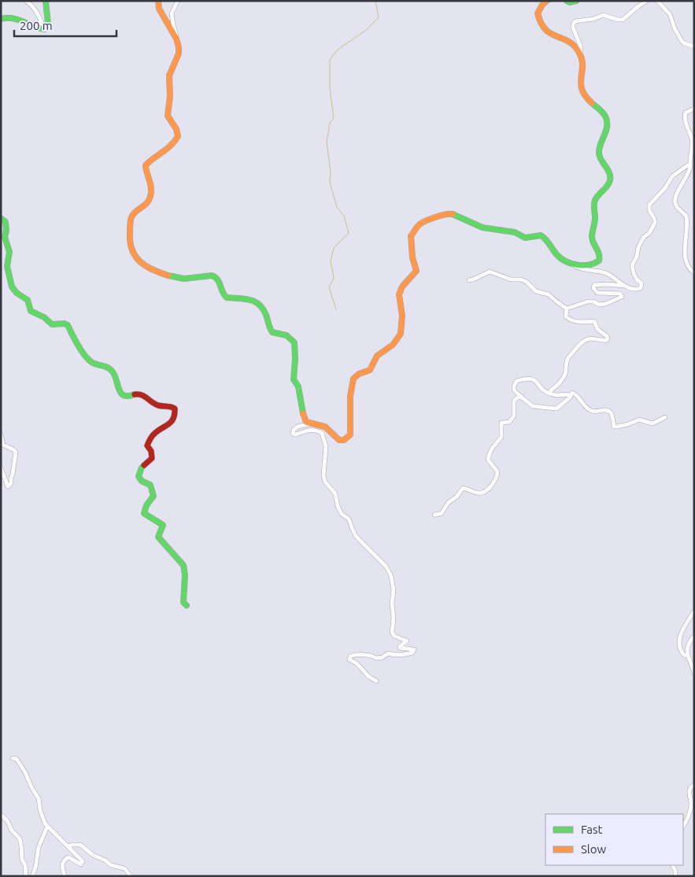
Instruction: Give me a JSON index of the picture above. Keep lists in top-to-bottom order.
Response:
{
  "legend": ["Fast", "Slow"],
  "scale_bar": "200 m"
}
